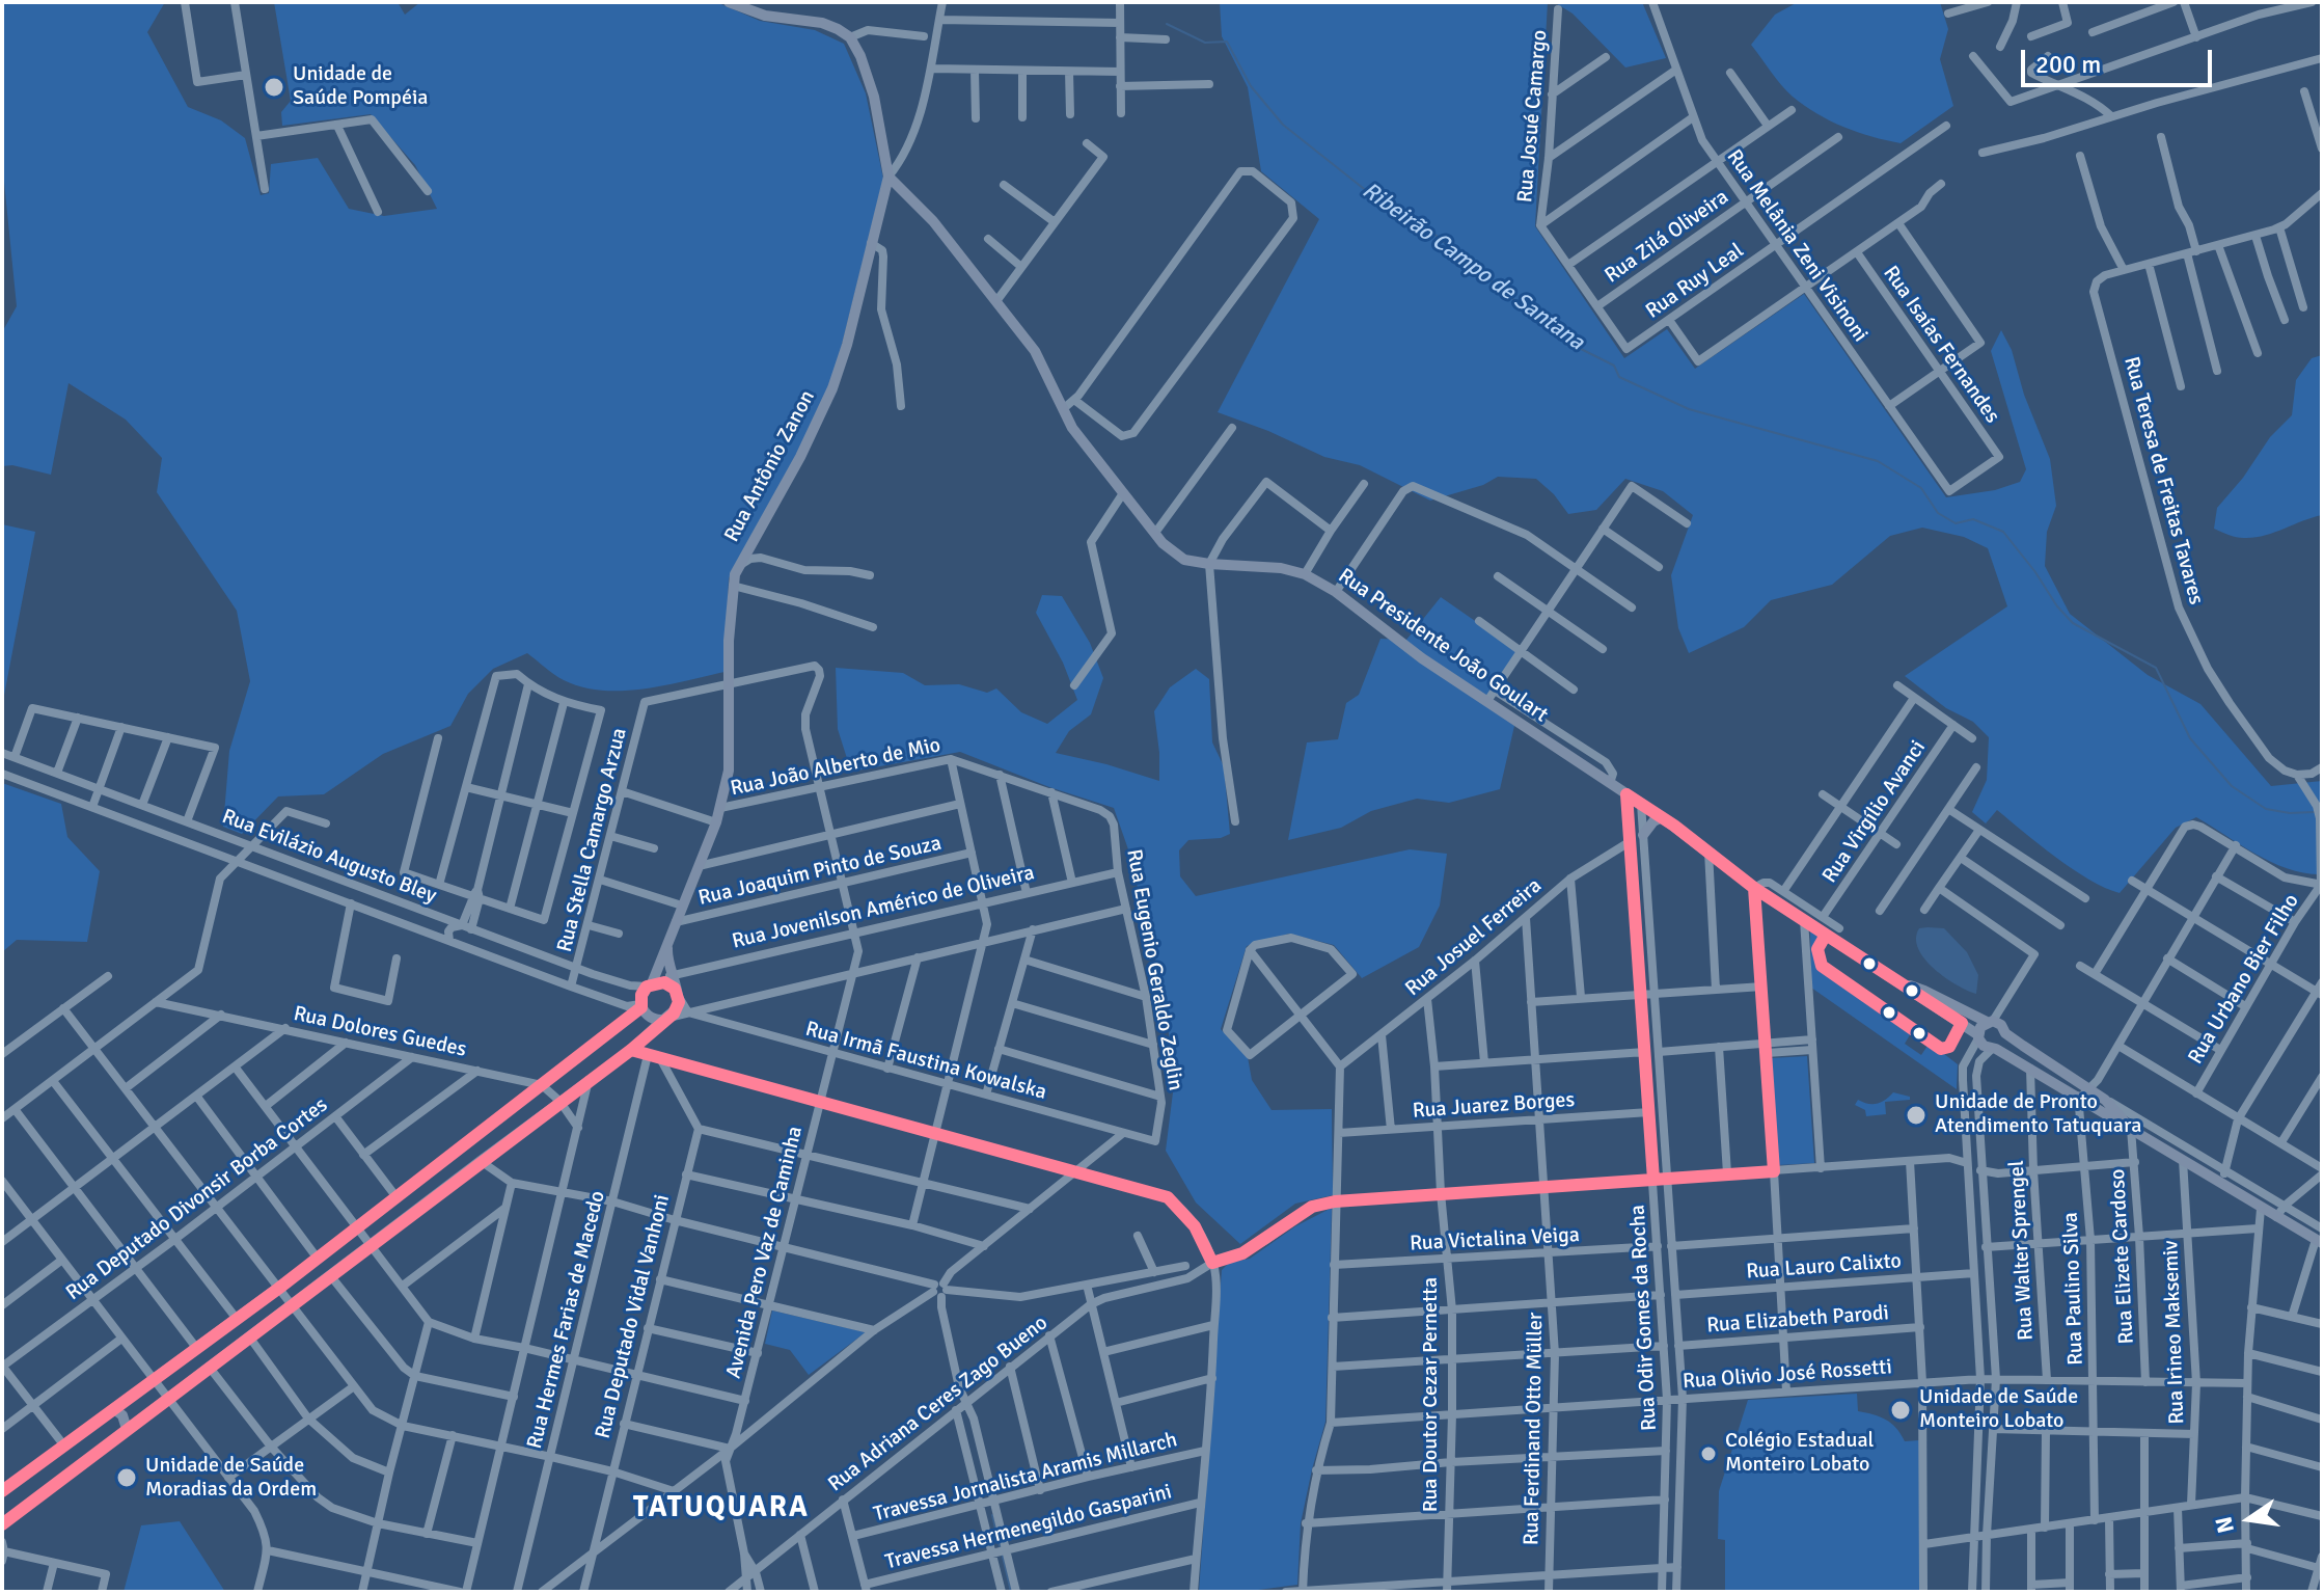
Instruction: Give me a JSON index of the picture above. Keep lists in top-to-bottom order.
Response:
{
  "streets": {
    "main road": ["Rua Antônio Zanon", "Rua Presidente João Goulart"],
    "street": [
      "Rua Josué Camargo",
      "Rua Zilá Oliveira",
      "Rua Melânia Zeni Visinoni",
      "Rua Ruy Leal",
      "Rua Isaías Fernandes",
      "Rua Teresa de Freitas Tavares",
      "Rua João Alberto de Mio",
      "Rua Virgílio Avanci",
      "Rua Stella Camargo Arzua",
      "Rua Evilázio Augusto Bley",
      "Rua Joaquim Pinto de Souza",
      "Rua Jovenilson Américo de Oliveira",
      "Rua Josuel Ferreira",
      "Rua Eugenio Geraldo Zeglin",
      "Rua Urbano Bier Filho",
      "Rua Dolores Guedes",
      "Rua Irmã Faustina Kowalska",
      "Rua Juarez Borges",
      "Rua Deputado Divonsir Borba Cortes",
      "Rua Victalina Veiga",
      "Rua Walter Sprengel",
      "Avenida Pero Vaz de Caminha",
      "Rua Elizete Cardoso",
      "Rua Lauro Calixto",
      "Rua Paulino Silva",
      "Rua Deputado Vidal Vanhoni",
      "Rua Odir Gomes da Rocha",
      "Rua Hermes Farias de Macedo",
      "Rua Elizabeth Parodi",
      "Rua Irineo Maksemiv",
      "Rua Olivio José Rossetti",
      "Rua Doutor Cezar Pernetta",
      "Rua Adriana Ceres Zago Bueno",
      "Rua Ferdinand Otto Müller",
      "Travessa Jornalista Aramis Millarch",
      "Travessa Hermenegildo Gasparini"
    ]
  },
  "crossings": [
    ["Rua Josué Camargo", "Rua Zilá Oliveira"],
    ["Rua Josué Camargo", "Rua Ruy Leal"],
    ["Rua Zilá Oliveira", "Rua Melânia Zeni Visinoni"],
    ["Rua Melânia Zeni Visinoni", "Rua Ruy Leal"],
    ["Rua Melânia Zeni Visinoni", "Rua Isaías Fernandes"],
    ["Rua Antônio Zanon", "Rua Presidente João Goulart"],
    ["Rua Antônio Zanon", "Rua João Alberto de Mio"],
    ["Rua Antônio Zanon", "Rua Stella Camargo Arzua"],
    ["Rua Antônio Zanon", "Rua Evilázio Augusto Bley"],
    ["Rua Antônio Zanon", "Rua Joaquim Pinto de Souza"],
    ["Rua Antônio Zanon", "Rua Jovenilson Américo de Oliveira"],
    ["Rua Antônio Zanon", "Avenida Pero Vaz de Caminha"],
    ["Rua Teresa de Freitas Tavares", "Rua Urbano Bier Filho"],
    ["Rua Presidente João Goulart", "Rua Walter Sprengel"],
    ["Rua Presidente João Goulart", "Rua Elizete Cardoso"],
    ["Rua Presidente João Goulart", "Rua Odir Gomes da Rocha"],
    ["Rua Presidente João Goulart", "Rua Irineo Maksemiv"],
    ["Rua João Alberto de Mio", "Rua Eugenio Geraldo Zeglin"],
    ["Rua João Alberto de Mio", "Avenida Pero Vaz de Caminha"],
    ["Rua Stella Camargo Arzua", "Rua Evilázio Augusto Bley"],
    ["Rua Stella Camargo Arzua", "Avenida Pero Vaz de Caminha"],
    ["Rua Evilázio Augusto Bley", "Rua Jovenilson Américo de Oliveira"],
    ["Rua Joaquim Pinto de Souza", "Avenida Pero Vaz de Caminha"],
    ["Rua Jovenilson Américo de Oliveira", "Rua Eugenio Geraldo Zeglin"],
    ["Rua Jovenilson Américo de Oliveira", "Avenida Pero Vaz de Caminha"],
    ["Rua Josuel Ferreira", "Rua Odir Gomes da Rocha"],
    ["Rua Josuel Ferreira", "Rua Doutor Cezar Pernetta"],
    ["Rua Josuel Ferreira", "Rua Ferdinand Otto Müller"],
    ["Rua Eugenio Geraldo Zeglin", "Rua Irmã Faustina Kowalska"],
    ["Rua Dolores Guedes", "Rua Deputado Divonsir Borba Cortes"],
    ["Rua Irmã Faustina Kowalska", "Avenida Pero Vaz de Caminha"],
    ["Rua Juarez Borges", "Rua Odir Gomes da Rocha"],
    ["Rua Juarez Borges", "Rua Doutor Cezar Pernetta"],
    ["Rua Juarez Borges", "Rua Ferdinand Otto Müller"],
    ["Rua Victalina Veiga", "Rua Odir Gomes da Rocha"],
    ["Rua Victalina Veiga", "Rua Doutor Cezar Pernetta"],
    ["Rua Victalina Veiga", "Rua Ferdinand Otto Müller"],
    ["Rua Walter Sprengel", "Rua Olivio José Rossetti"],
    ["Avenida Pero Vaz de Caminha", "Rua Adriana Ceres Zago Bueno"],
    ["Rua Elizete Cardoso", "Rua Olivio José Rossetti"],
    ["Rua Lauro Calixto", "Rua Odir Gomes da Rocha"],
    ["Rua Paulino Silva", "Rua Olivio José Rossetti"],
    ["Rua Odir Gomes da Rocha", "Rua Elizabeth Parodi"],
    ["Rua Odir Gomes da Rocha", "Rua Olivio José Rossetti"],
    ["Rua Odir Gomes da Rocha", "Rua Adriana Ceres Zago Bueno"],
    ["Rua Irineo Maksemiv", "Rua Olivio José Rossetti"],
    ["Rua Olivio José Rossetti", "Rua Doutor Cezar Pernetta"],
    ["Rua Olivio José Rossetti", "Rua Ferdinand Otto Müller"],
    ["Rua Doutor Cezar Pernetta", "Rua Adriana Ceres Zago Bueno"],
    ["Rua Adriana Ceres Zago Bueno", "Rua Ferdinand Otto Müller"]
  ],
  "districts": ["TATUQUARA"],
  "water": ["Ribeirão Campo de Santana"],
  "places": [
    "Unidade de Saúde Pompéia",
    "Unidade de Pronto Atendimento Tatuquara",
    "Unidade de Saúde Monteiro Lobato",
    "Colégio Estadual Monteiro Lobato",
    "Unidade de Saúde Moradias da Ordem"
  ],
  "scale_bar": "200 m",
  "north": "left"
}
